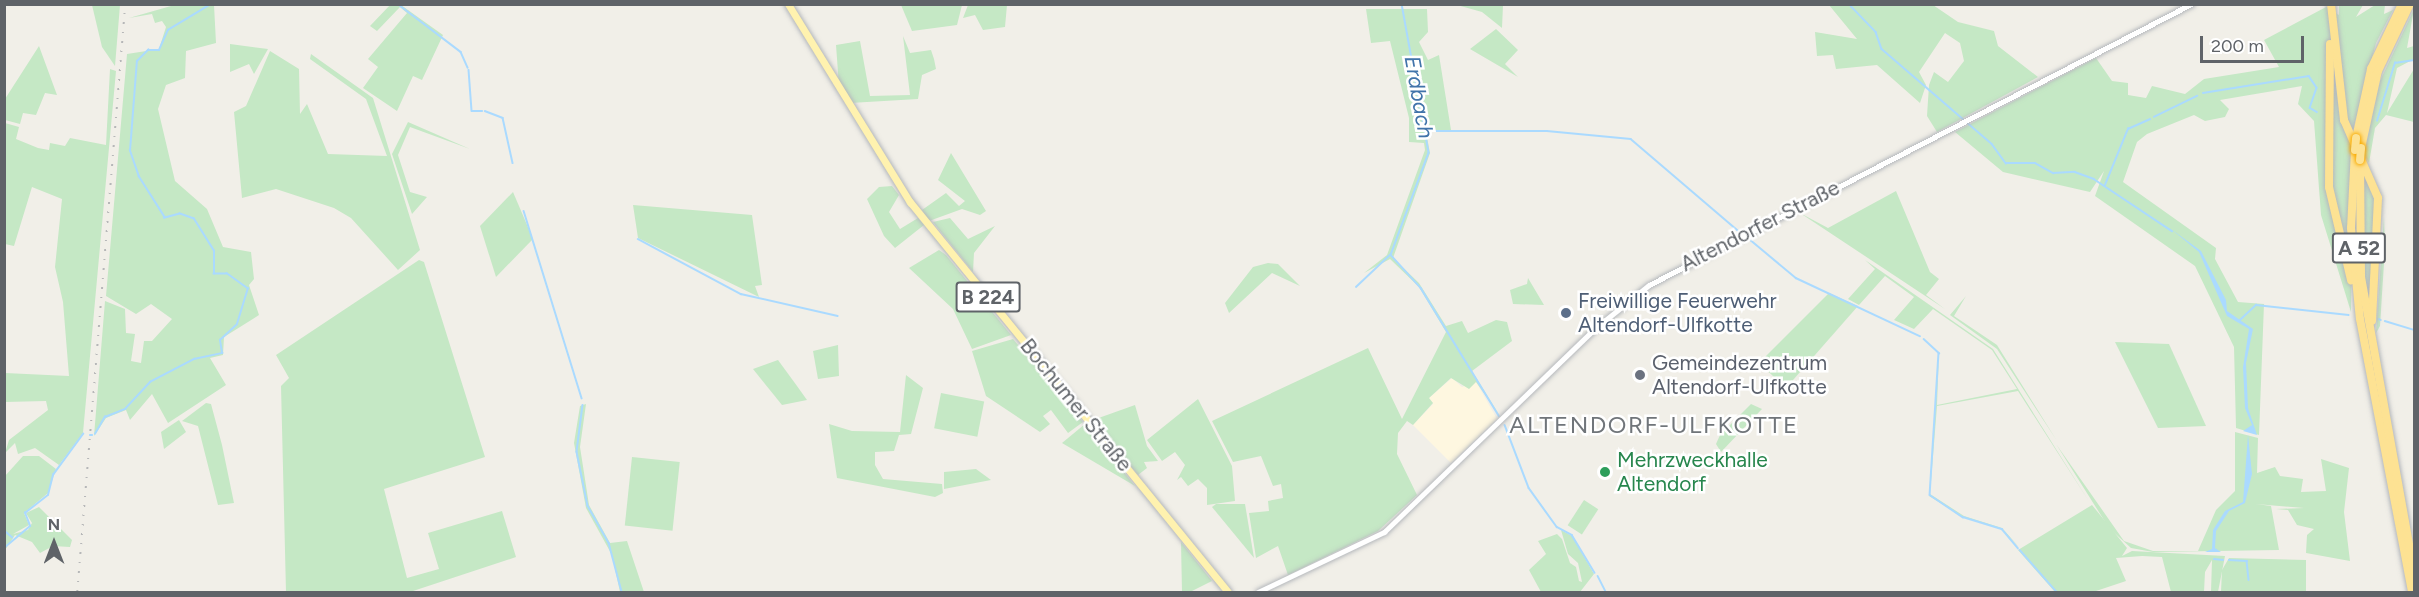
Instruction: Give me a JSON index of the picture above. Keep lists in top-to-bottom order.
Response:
{
  "streets": {
    "highway": ["A 52"],
    "main road": ["B 224", "Bochumer Straße"],
    "street": ["Altendorfer Straße"]
  },
  "districts": ["ALTENDORF-ULFKOTTE"],
  "water": ["Erdbach"],
  "places": ["Freiwillige Feuerwehr Altendorf-Ulfkotte", "Gemeindezentrum Altendorf-Ulfkotte", "Mehrzweckhalle Altendorf"],
  "scale_bar": "200 m",
  "north": "top"
}
